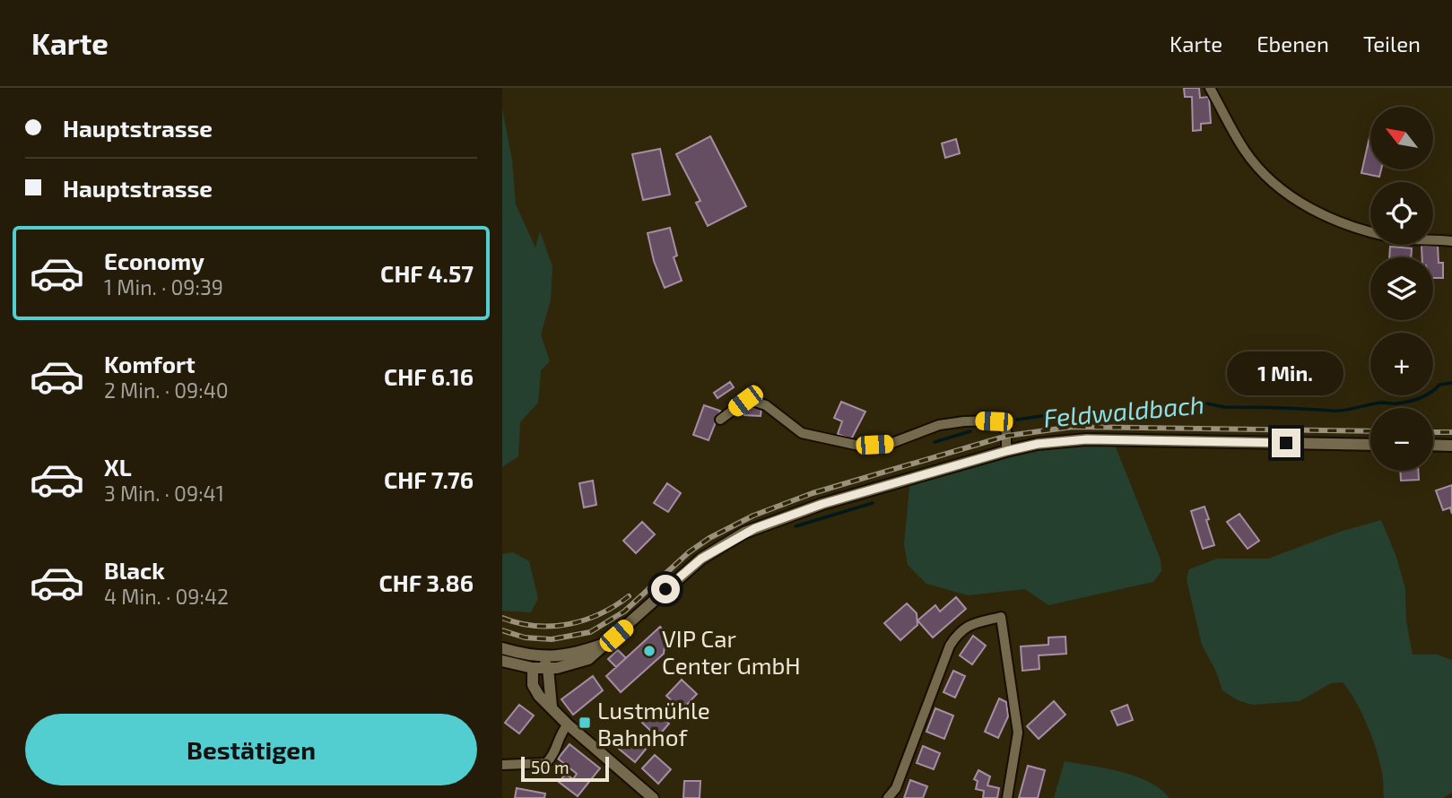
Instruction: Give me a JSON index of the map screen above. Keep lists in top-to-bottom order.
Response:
{
  "water": ["Feldwaldbach"],
  "places": {
    "other": ["VIP Car Center GmbH"],
    "transit": ["Lustmühle Bahnhof"]
  },
  "scale_bar": "50 m",
  "north": "top left",
  "page": {
    "header": "Karte",
    "nav": ["Karte", "Ebenen", "Teilen"],
    "banner": ["Hauptstrasse", "Hauptstrasse"],
    "map_buttons": ["+", "−"],
    "list": [
      {
        "name": "Economy",
        "note": "1 Min. · 09:39",
        "value": "CHF 4.57"
      },
      {
        "name": "Komfort",
        "note": "2 Min. · 09:40",
        "value": "CHF 6.16"
      },
      {
        "name": "XL",
        "note": "3 Min. · 09:41",
        "value": "CHF 7.76"
      },
      {
        "name": "Black",
        "note": "4 Min. · 09:42",
        "value": "CHF 3.86"
      }
    ],
    "bubble": "1 Min.",
    "buttons": "Bestätigen",
    "scale": "50 m"
  }
}
